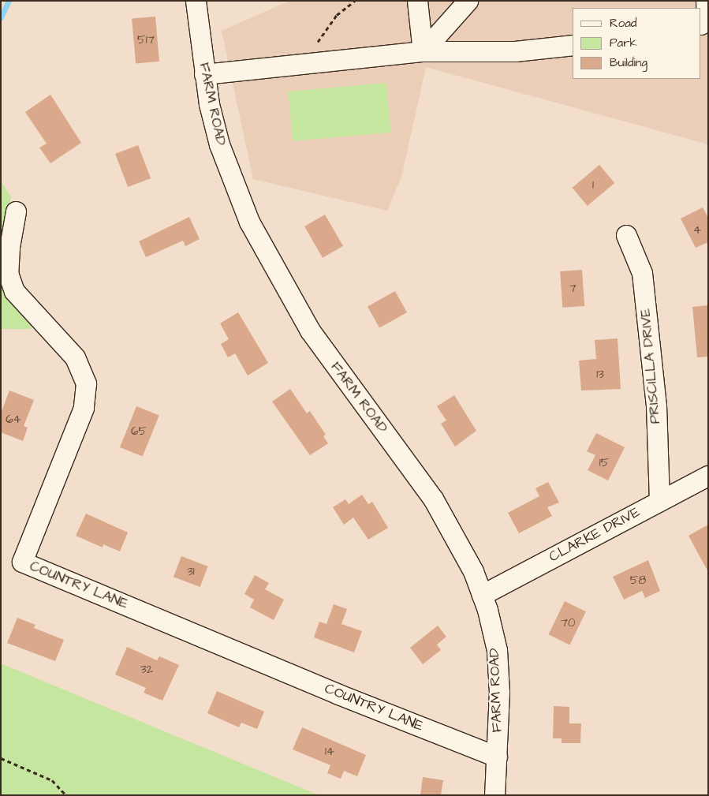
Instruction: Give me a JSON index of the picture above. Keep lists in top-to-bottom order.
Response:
{
  "streets": {
    "street": [
      "FARM ROAD",
      "PRISCILLA DRIVE",
      "CLARKE DRIVE",
      "COUNTRY LANE"
    ]
  },
  "crossings": [
    ["FARM ROAD", "CLARKE DRIVE"],
    ["FARM ROAD", "COUNTRY LANE"],
    ["PRISCILLA DRIVE", "CLARKE DRIVE"]
  ],
  "house_numbers": [
    "517",
    "1",
    "4",
    "7",
    "13",
    "64",
    "65",
    "15",
    "31",
    "58",
    "70",
    "32",
    "14"
  ],
  "legend": ["Road", "Park", "Building"]
}
